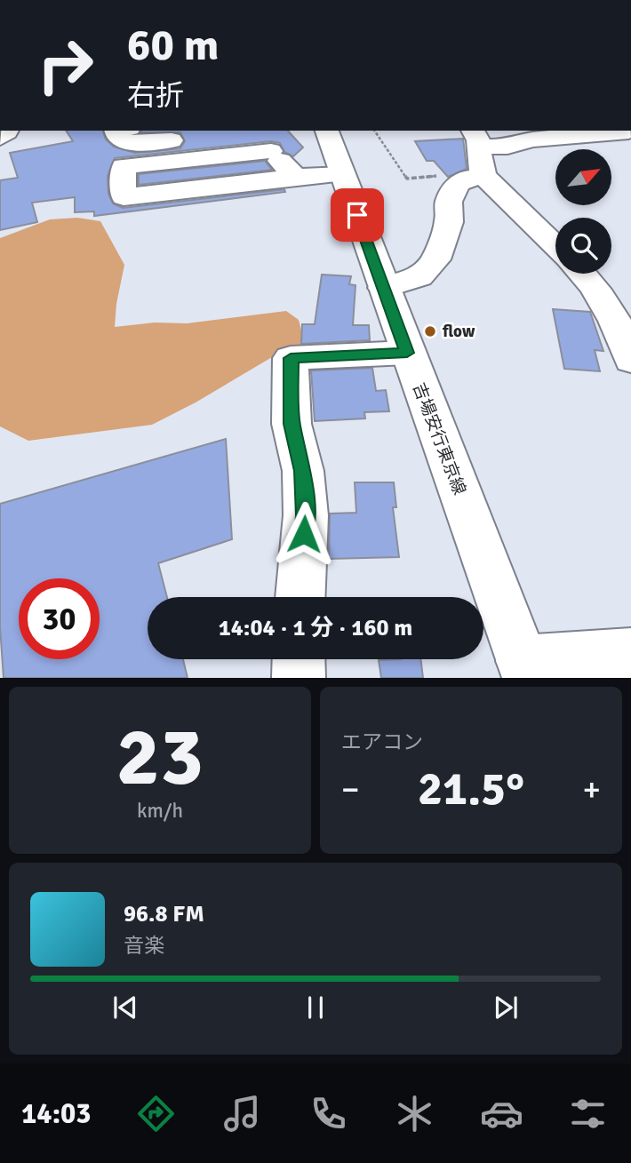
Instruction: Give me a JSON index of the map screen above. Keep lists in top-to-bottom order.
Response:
{
  "streets": {
    "street": ["吉場安行東京線"]
  },
  "places": ["flow"],
  "north": "top right",
  "page": {
    "turn": ["60 m", "右折"],
    "limit": "30",
    "trip": "14:04 · 1 分 · 160 m",
    "tile": [
      ["23", "km/h"],
      "エアコン"
    ],
    "heat": ["−", "21.5°", "+"],
    "song": ["96.8 FM", "音楽"],
    "tabs": "14:03"
  }
}
